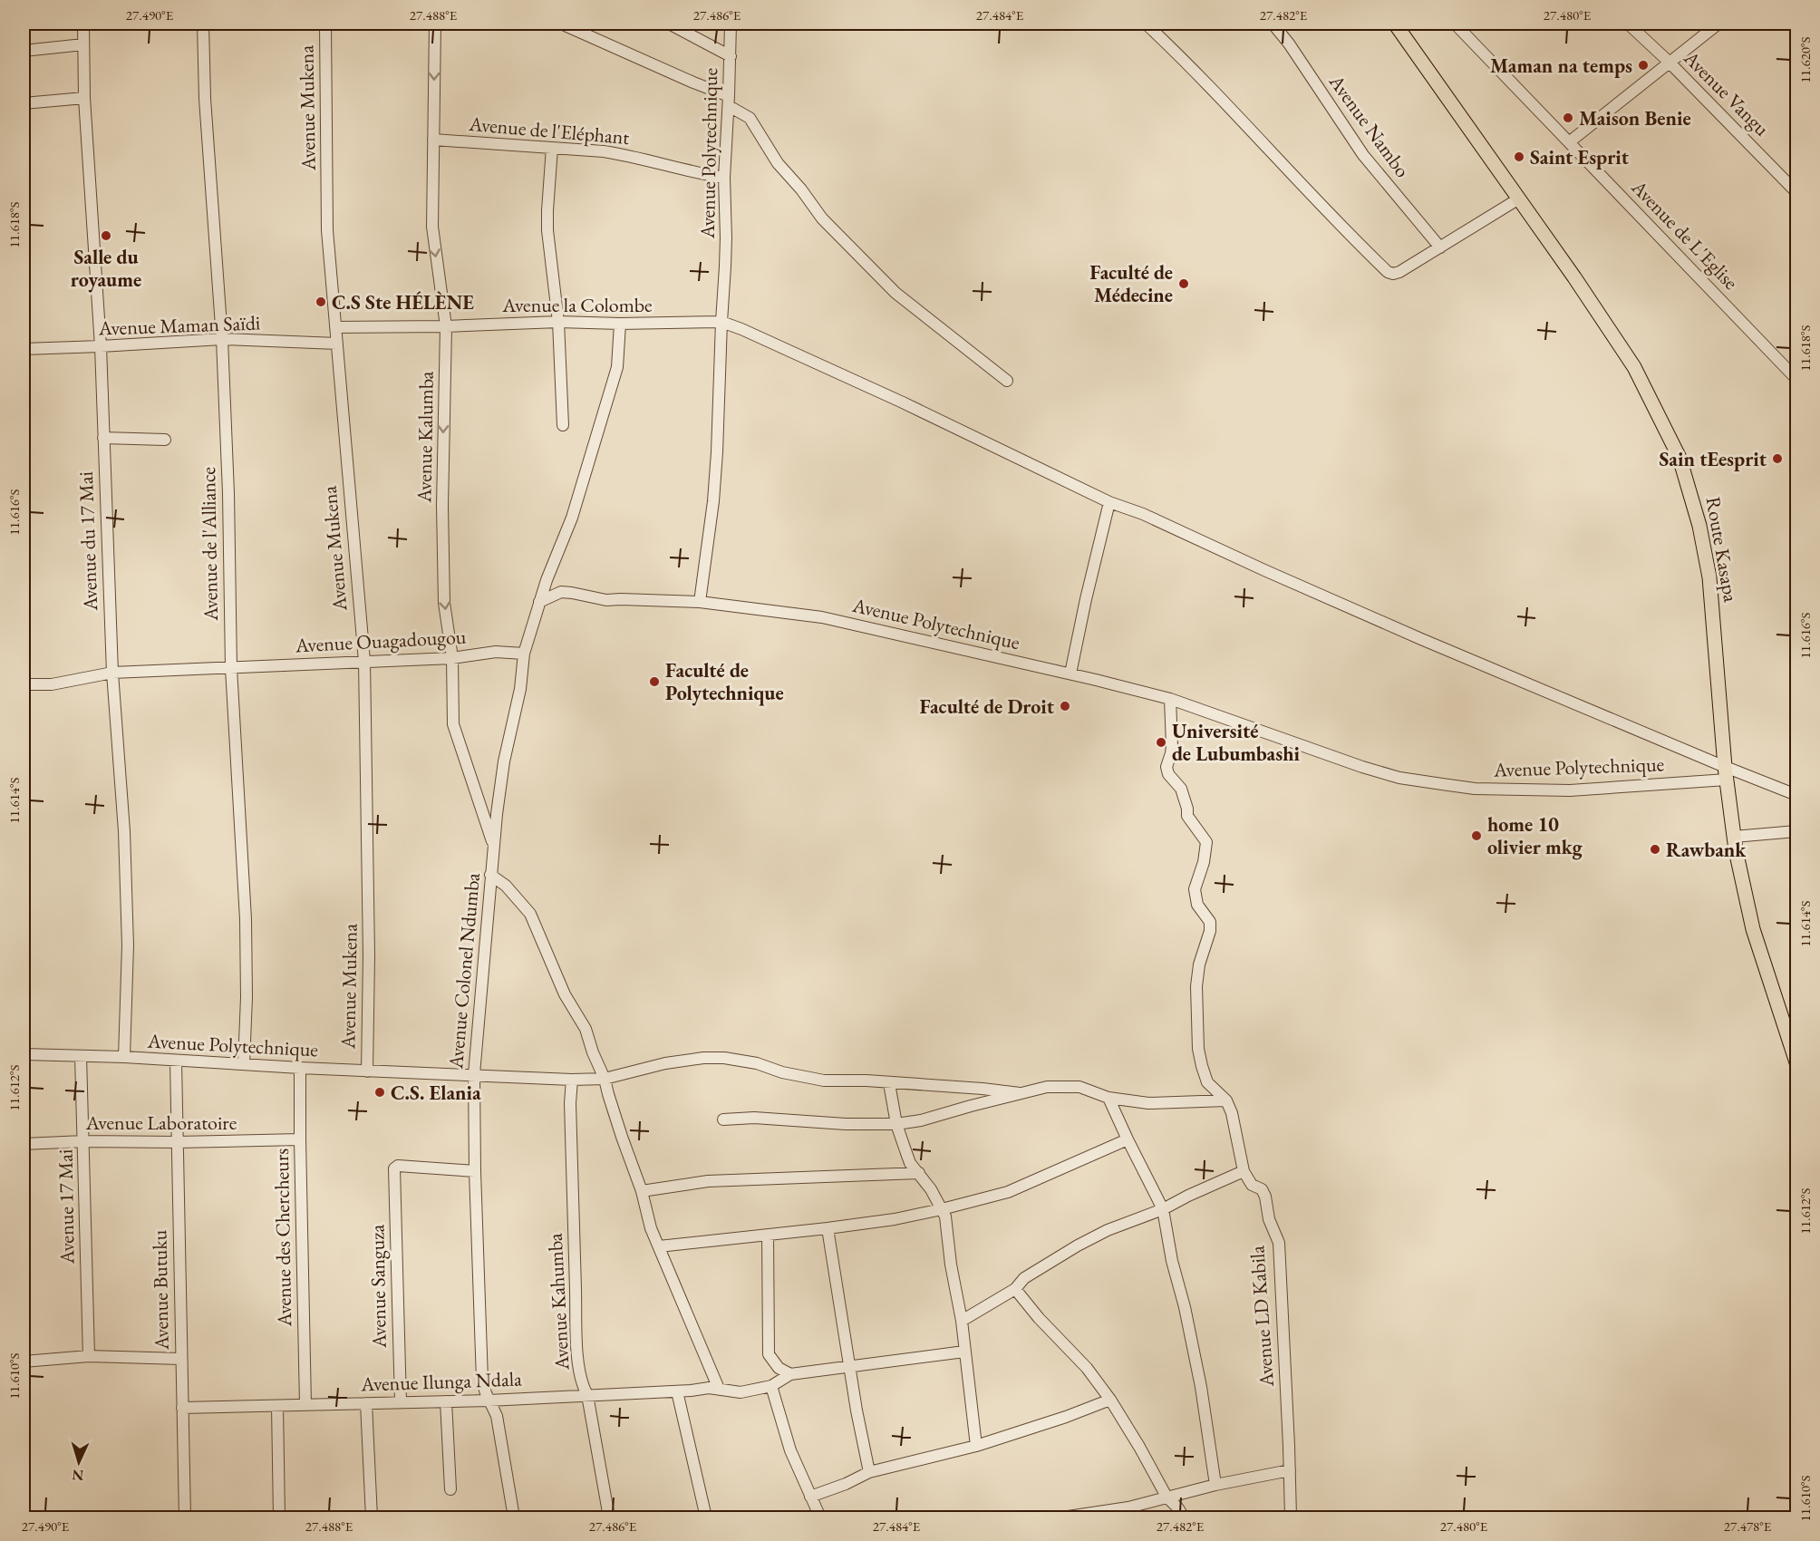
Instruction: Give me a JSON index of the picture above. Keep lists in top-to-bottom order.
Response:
{
  "streets": {
    "main road": ["Route Kasapa"],
    "street": [
      "Avenue Vangu",
      "Avenue Mukena",
      "Avenue Nambo",
      "Avenue de l'Eléphant",
      "Avenue Polytechnique",
      "Avenue de L'Eglise",
      "Avenue la Colombe",
      "Avenue Maman Saïdi",
      "Avenue Kalumba",
      "Avenue du 17 Mai",
      "Avenue de l'Alliance",
      "Avenue Ouagadougou",
      "Avenue Colonel Ndumba",
      "Avenue Laboratoire",
      "Avenue 17 Mai",
      "Avenue des Chercheurs",
      "Avenue Sanguza",
      "Avenue Butuku",
      "Avenue Kahumba",
      "Avenue LD Kabila",
      "Avenue Ilunga Ndala"
    ]
  },
  "crossings": [
    ["Avenue Mukena", "Avenue Polytechnique"],
    ["Avenue Mukena", "Avenue la Colombe"],
    ["Avenue Mukena", "Avenue Maman Saïdi"],
    ["Avenue Mukena", "Avenue Ouagadougou"],
    ["Avenue de l'Eléphant", "Avenue Polytechnique"],
    ["Avenue de l'Eléphant", "Avenue Kalumba"],
    ["Avenue Polytechnique", "Avenue la Colombe"],
    ["Avenue Polytechnique", "Avenue du 17 Mai"],
    ["Avenue Polytechnique", "Avenue de l'Alliance"],
    ["Avenue Polytechnique", "Route Kasapa"],
    ["Avenue Polytechnique", "Avenue Colonel Ndumba"],
    ["Avenue Polytechnique", "Avenue 17 Mai"],
    ["Avenue Polytechnique", "Avenue des Chercheurs"],
    ["Avenue Polytechnique", "Avenue Butuku"],
    ["Avenue Polytechnique", "Avenue Kahumba"],
    ["Avenue la Colombe", "Avenue Kalumba"],
    ["Avenue Maman Saïdi", "Avenue du 17 Mai"],
    ["Avenue Maman Saïdi", "Avenue de l'Alliance"],
    ["Avenue Kalumba", "Avenue Ouagadougou"],
    ["Avenue Kalumba", "Avenue Colonel Ndumba"],
    ["Avenue du 17 Mai", "Avenue Ouagadougou"],
    ["Avenue de l'Alliance", "Avenue Ouagadougou"],
    ["Avenue Ouagadougou", "Avenue Colonel Ndumba"],
    ["Avenue Colonel Ndumba", "Avenue Sanguza"],
    ["Avenue Colonel Ndumba", "Avenue Ilunga Ndala"],
    ["Avenue Laboratoire", "Avenue 17 Mai"],
    ["Avenue Laboratoire", "Avenue des Chercheurs"],
    ["Avenue Laboratoire", "Avenue Butuku"],
    ["Avenue des Chercheurs", "Avenue Ilunga Ndala"],
    ["Avenue Sanguza", "Avenue Ilunga Ndala"],
    ["Avenue Butuku", "Avenue Ilunga Ndala"],
    ["Avenue Kahumba", "Avenue Ilunga Ndala"]
  ],
  "one_way": ["Avenue Kalumba"],
  "places": [
    "Maman na temps",
    "Maison Benie",
    "Saint Esprit",
    "Salle du royaume",
    "Faculté de Médecine",
    "C.S Ste HÉLÈNE",
    "Sain tEesprit",
    "Faculté de Polytechnique",
    "Faculté de Droit",
    "Université de Lubumbashi",
    "home 10 olivier mkg",
    "Rawbank",
    "C.S. Elania"
  ],
  "north": "bottom",
  "coordinates": [
    "27.490°E",
    "27.488°E",
    "27.486°E",
    "27.484°E",
    "27.482°E",
    "27.480°E",
    "11.620°S",
    "11.618°S",
    "11.616°S",
    "11.614°S",
    "11.612°S",
    "11.610°S",
    "27.478°E"
  ]
}
